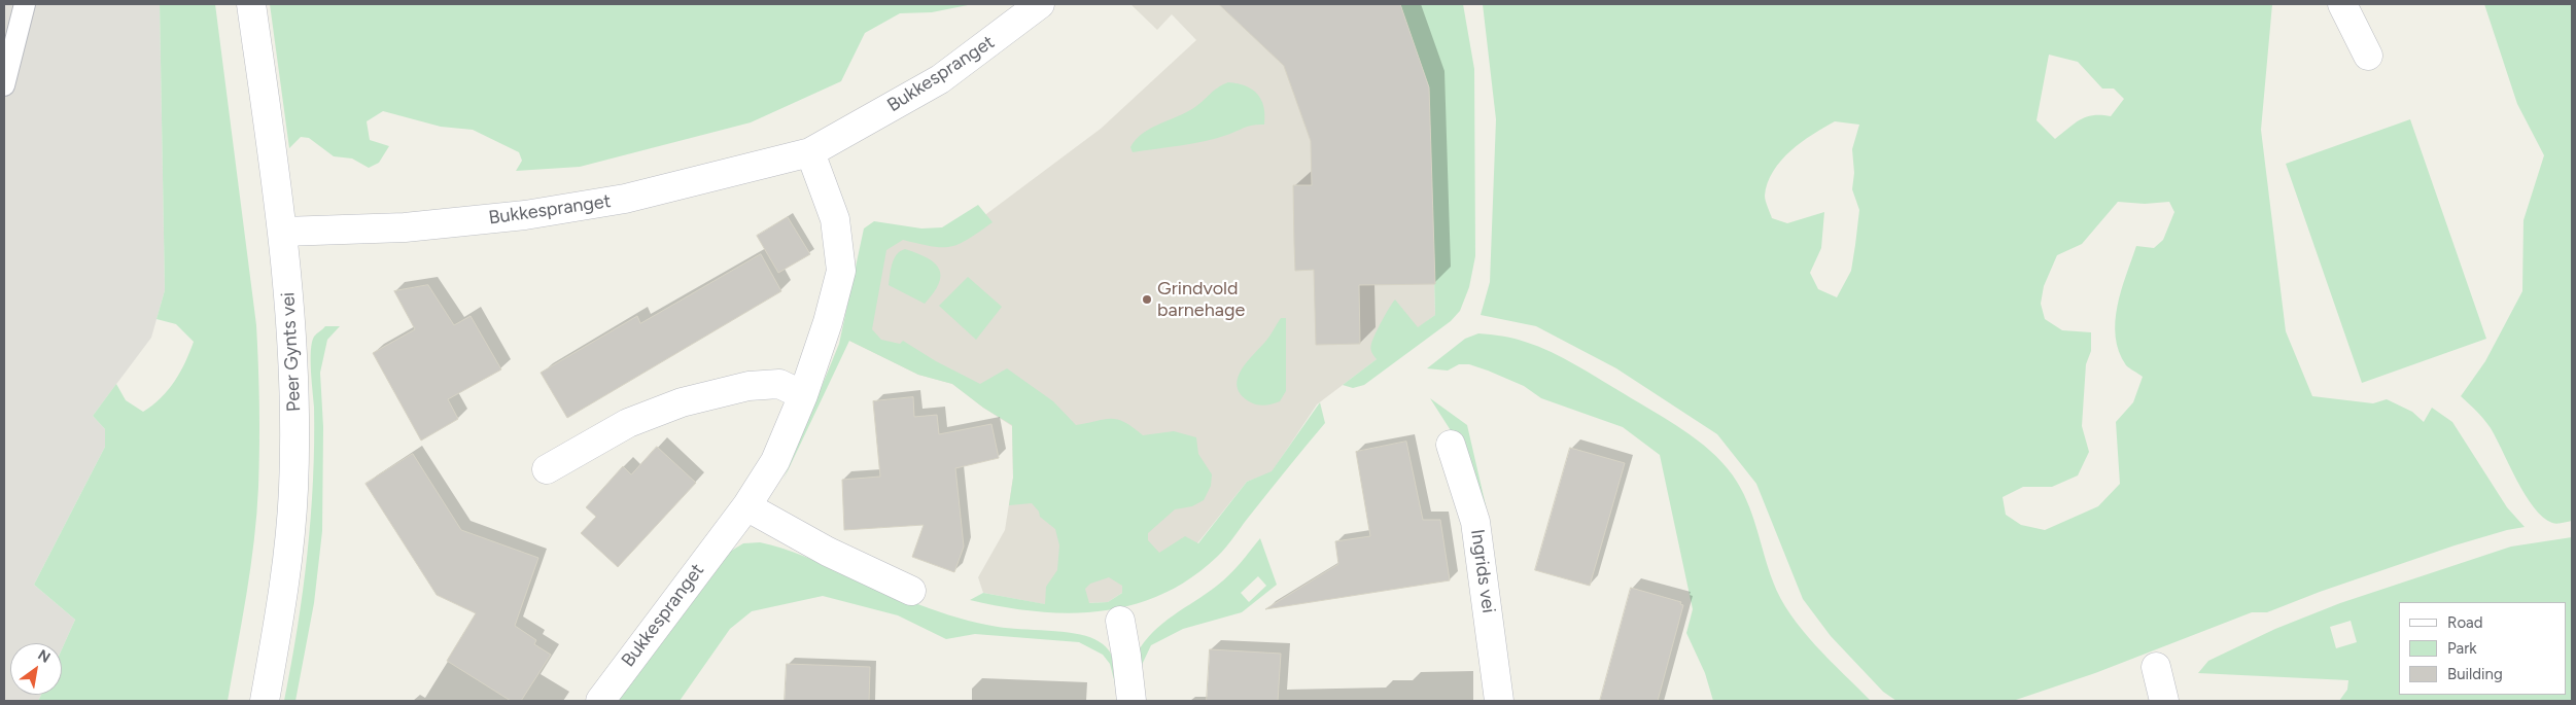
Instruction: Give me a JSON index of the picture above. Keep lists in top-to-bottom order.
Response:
{
  "streets": {
    "street": ["Bukkespranget", "Peer Gynts vei", "Ingrids vei"]
  },
  "crossings": [
    ["Bukkespranget", "Peer Gynts vei"]
  ],
  "places": ["Grindvold barnehage"],
  "legend": ["Road", "Park", "Building"],
  "north": "top right"
}
